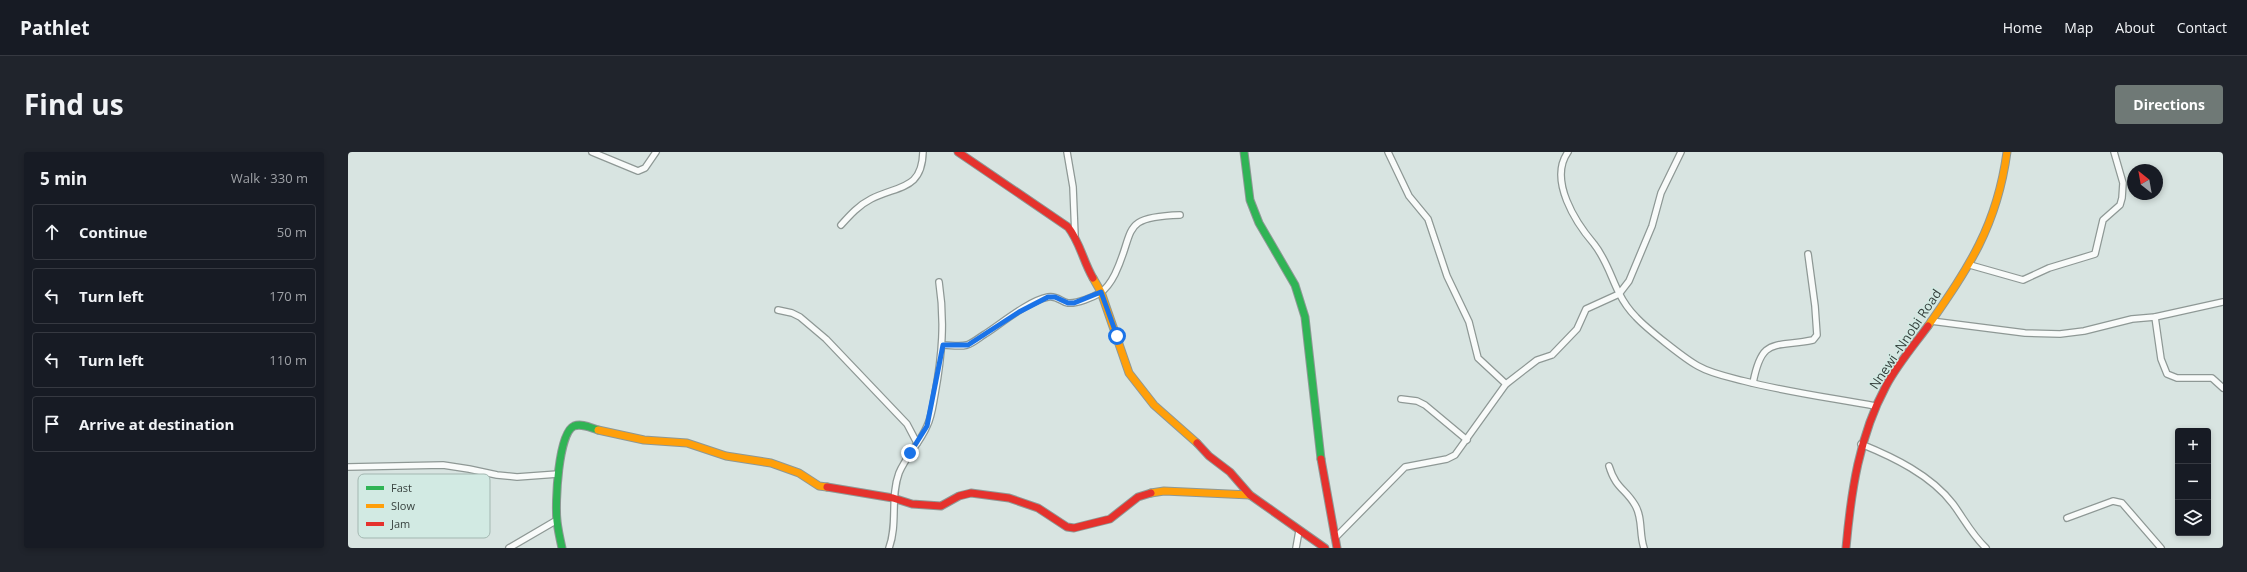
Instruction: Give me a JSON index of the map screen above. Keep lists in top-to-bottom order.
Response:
{
  "streets": {
    "street": ["Nnewi -Nnobi Road"]
  },
  "legend": ["Fast", "Slow", "Jam"],
  "north": "top left",
  "page": {
    "header": "Pathlet",
    "nav": [
      "Home",
      "Map",
      "About",
      "Contact"
    ],
    "title": "Find us",
    "buttons": "Directions",
    "heading": ["5 min", "Walk · 330 m"],
    "list": [
      ["Continue", "50 m"],
      ["Turn left", "170 m"],
      ["Turn left", "110 m"],
      "Arrive at destination"
    ],
    "map_buttons": ["+", "−"]
  }
}
